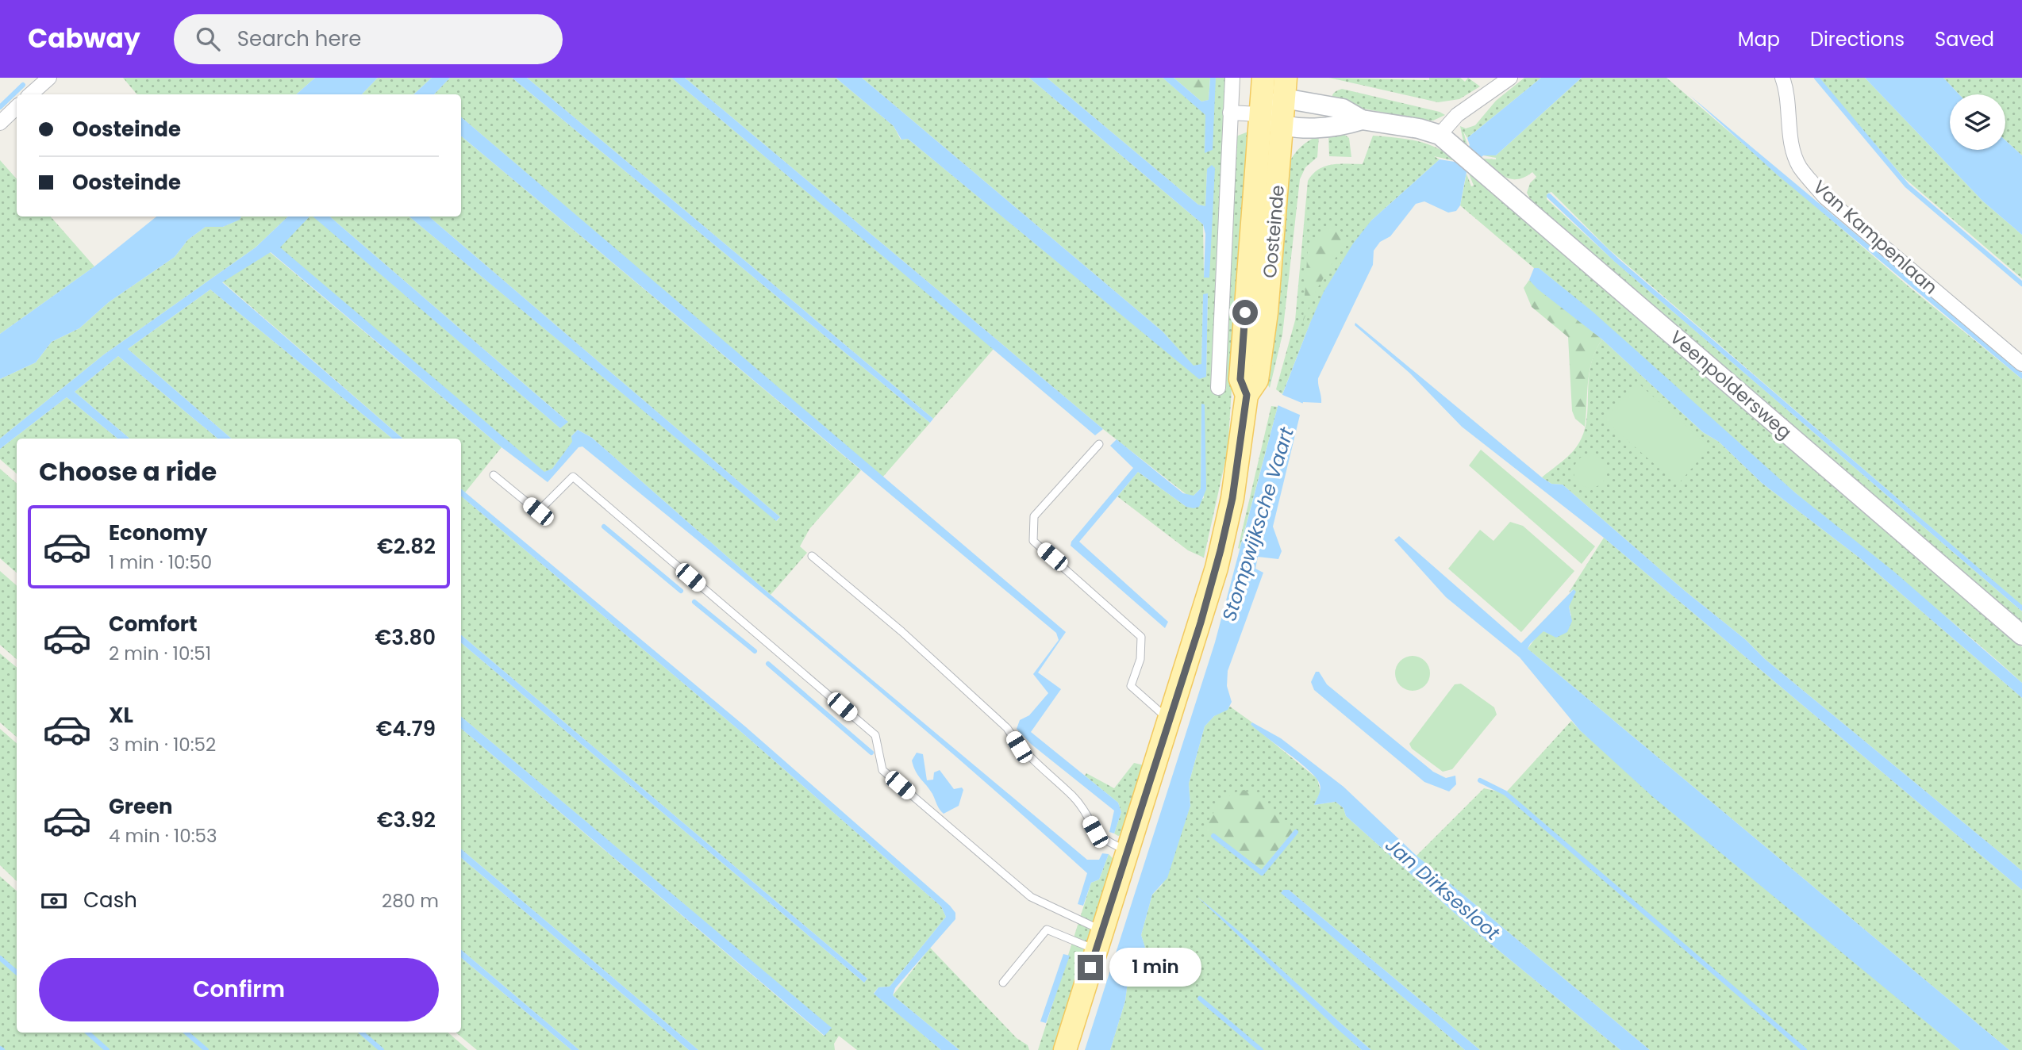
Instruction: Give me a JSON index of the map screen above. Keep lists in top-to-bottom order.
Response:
{
  "streets": {
    "main road": ["Oosteinde"],
    "street": ["Van Kampenlaan", "Veenpoldersweg"]
  },
  "water": ["Stompwijksche Vaart", "Jan Dirksesloot"],
  "page": {
    "header": "Cabway",
    "search": "Search here",
    "nav": ["Map", "Directions", "Saved"],
    "banner": ["Oosteinde", "Oosteinde"],
    "heading": "Choose a ride",
    "list": [
      {
        "name": "Economy",
        "note": "1 min · 10:50",
        "value": "€2.82"
      },
      {
        "name": "Comfort",
        "note": "2 min · 10:51",
        "value": "€3.80"
      },
      {
        "name": "XL",
        "note": "3 min · 10:52",
        "value": "€4.79"
      },
      {
        "name": "Green",
        "note": "4 min · 10:53",
        "value": "€3.92"
      }
    ],
    "pay": ["Cash", "280 m"],
    "buttons": "Confirm",
    "bubble": "1 min"
  }
}
